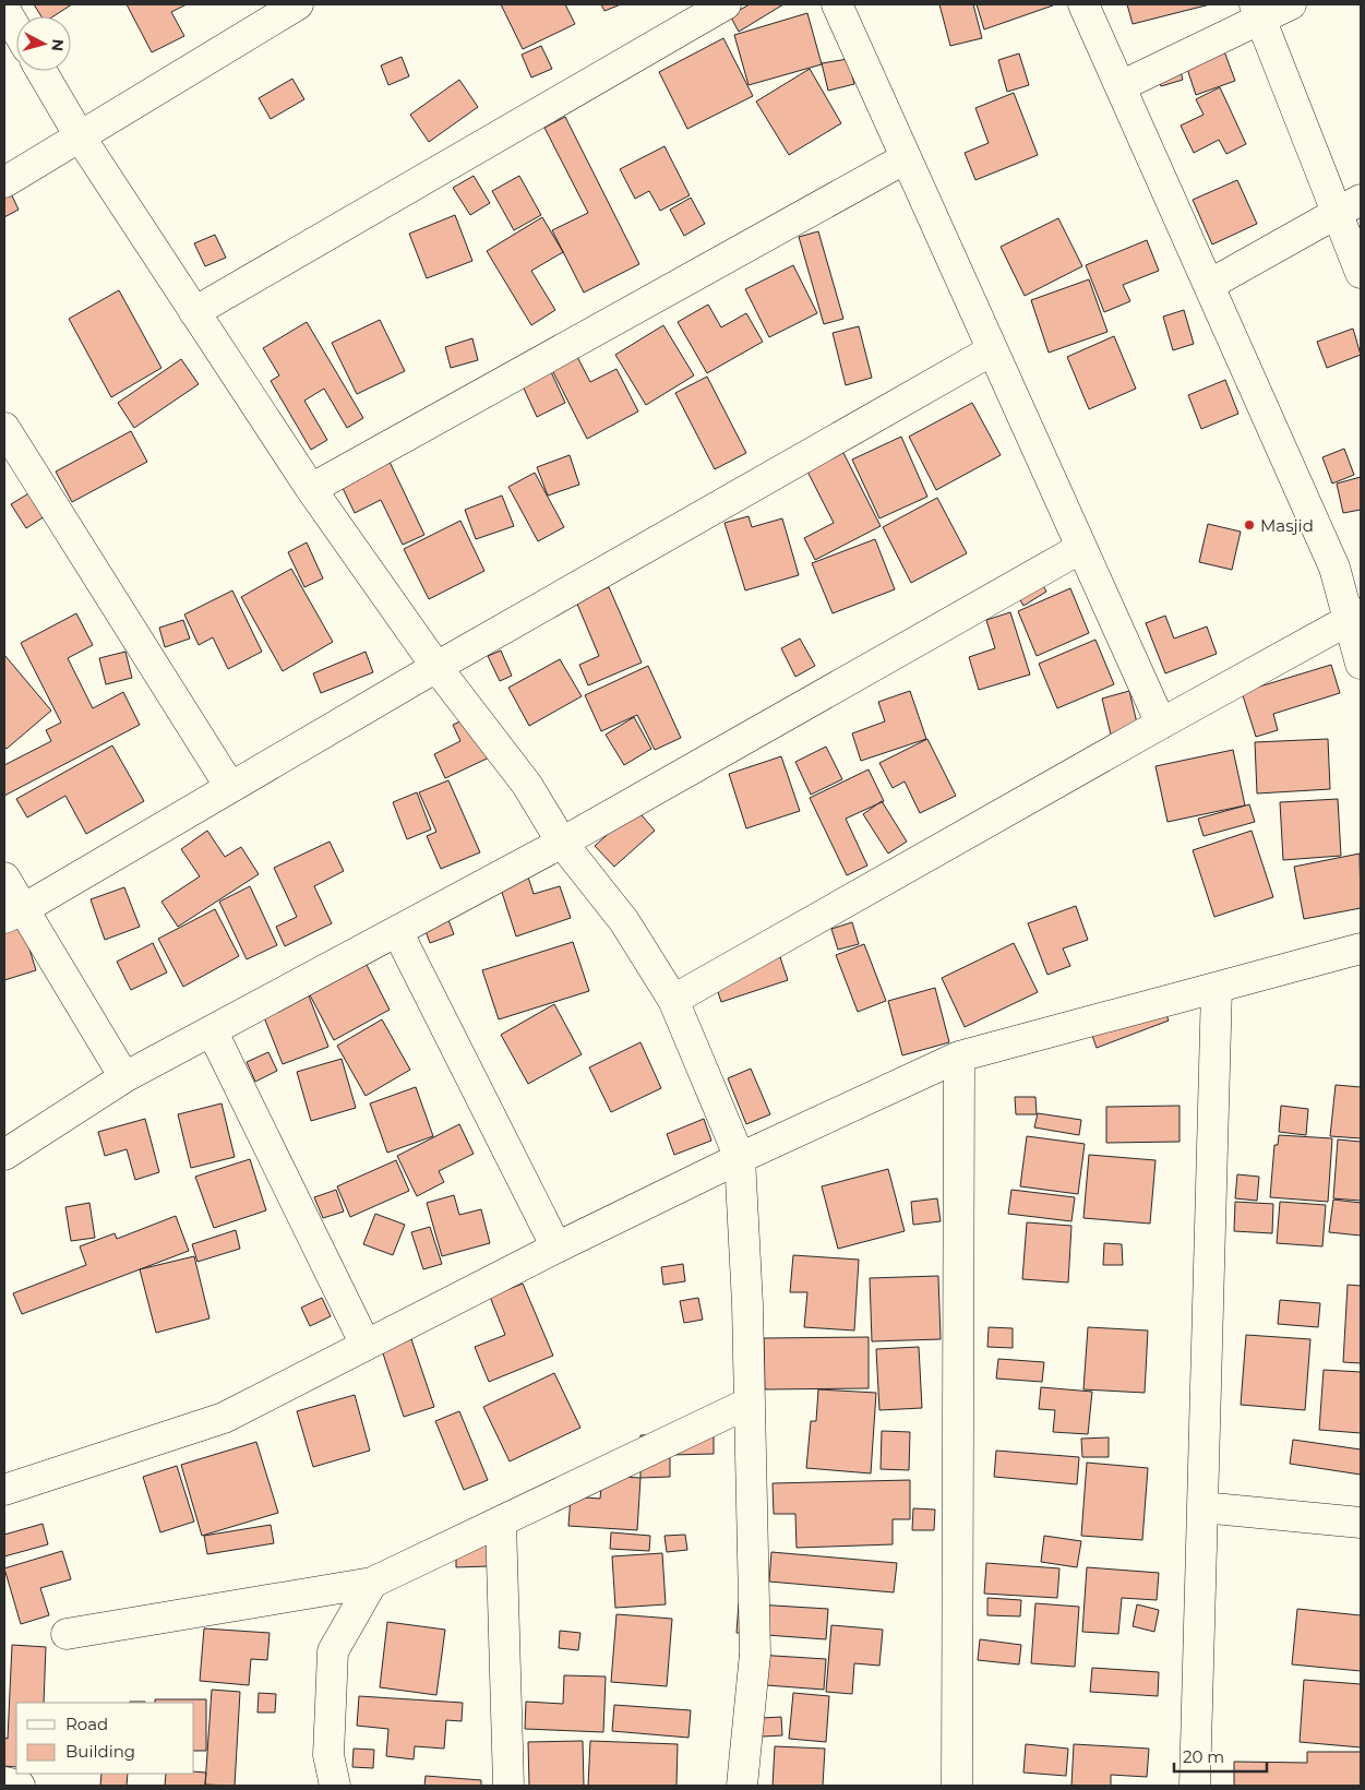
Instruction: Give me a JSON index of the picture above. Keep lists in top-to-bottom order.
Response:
{
  "places": ["Masjid"],
  "legend": ["Road", "Building"],
  "scale_bar": "20 m",
  "north": "right"
}
